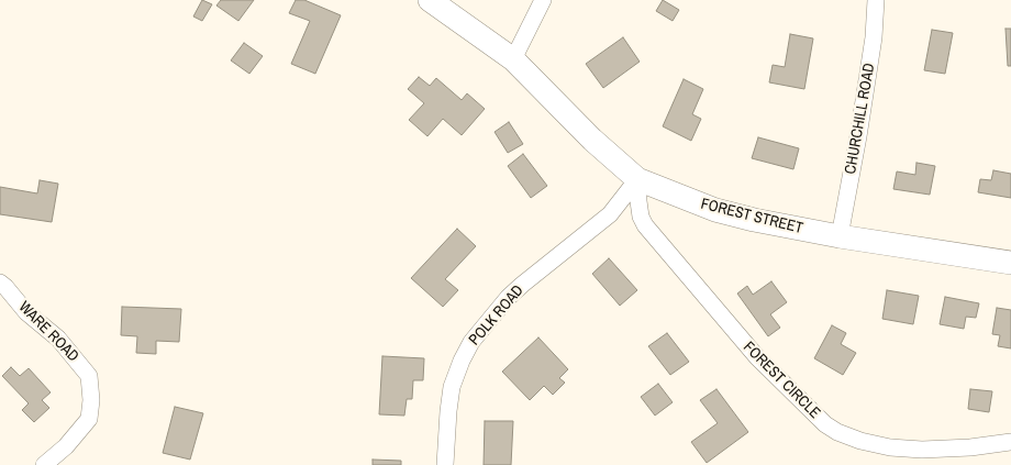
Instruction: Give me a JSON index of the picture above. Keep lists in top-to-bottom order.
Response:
{
  "streets": {
    "main road": ["FOREST STREET"],
    "street": [
      "CHURCHILL ROAD",
      "POLK ROAD",
      "WARE ROAD",
      "FOREST CIRCLE"
    ]
  },
  "crossings": [
    ["CHURCHILL ROAD", "FOREST STREET"],
    ["FOREST STREET", "POLK ROAD"],
    ["FOREST STREET", "FOREST CIRCLE"],
    ["POLK ROAD", "FOREST CIRCLE"]
  ]
}
